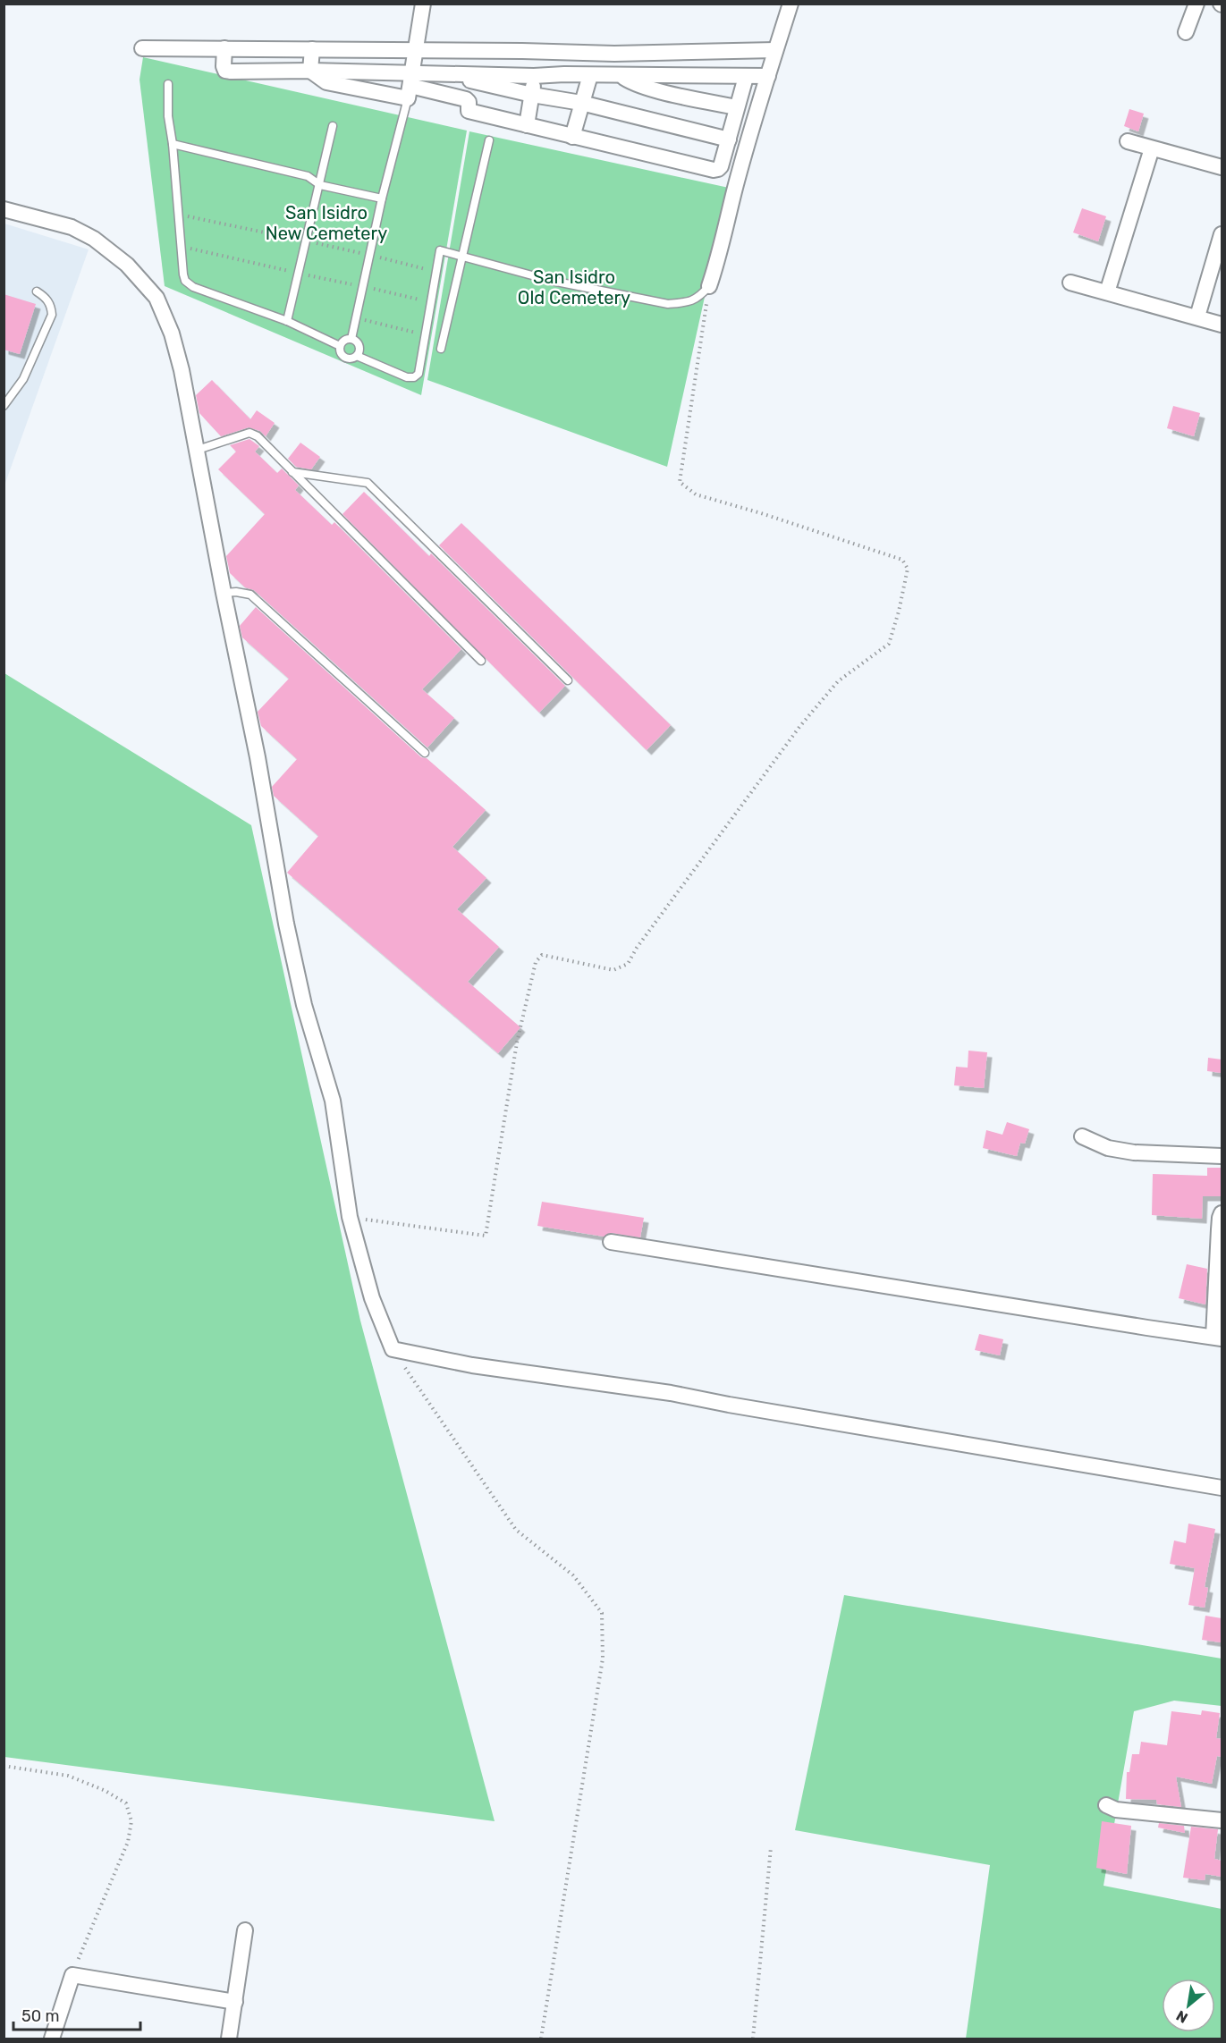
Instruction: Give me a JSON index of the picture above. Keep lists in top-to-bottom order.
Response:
{
  "parks": ["San Isidro New Cemetery", "San Isidro Old Cemetery"],
  "scale_bar": "50 m",
  "north": "bottom left"
}
